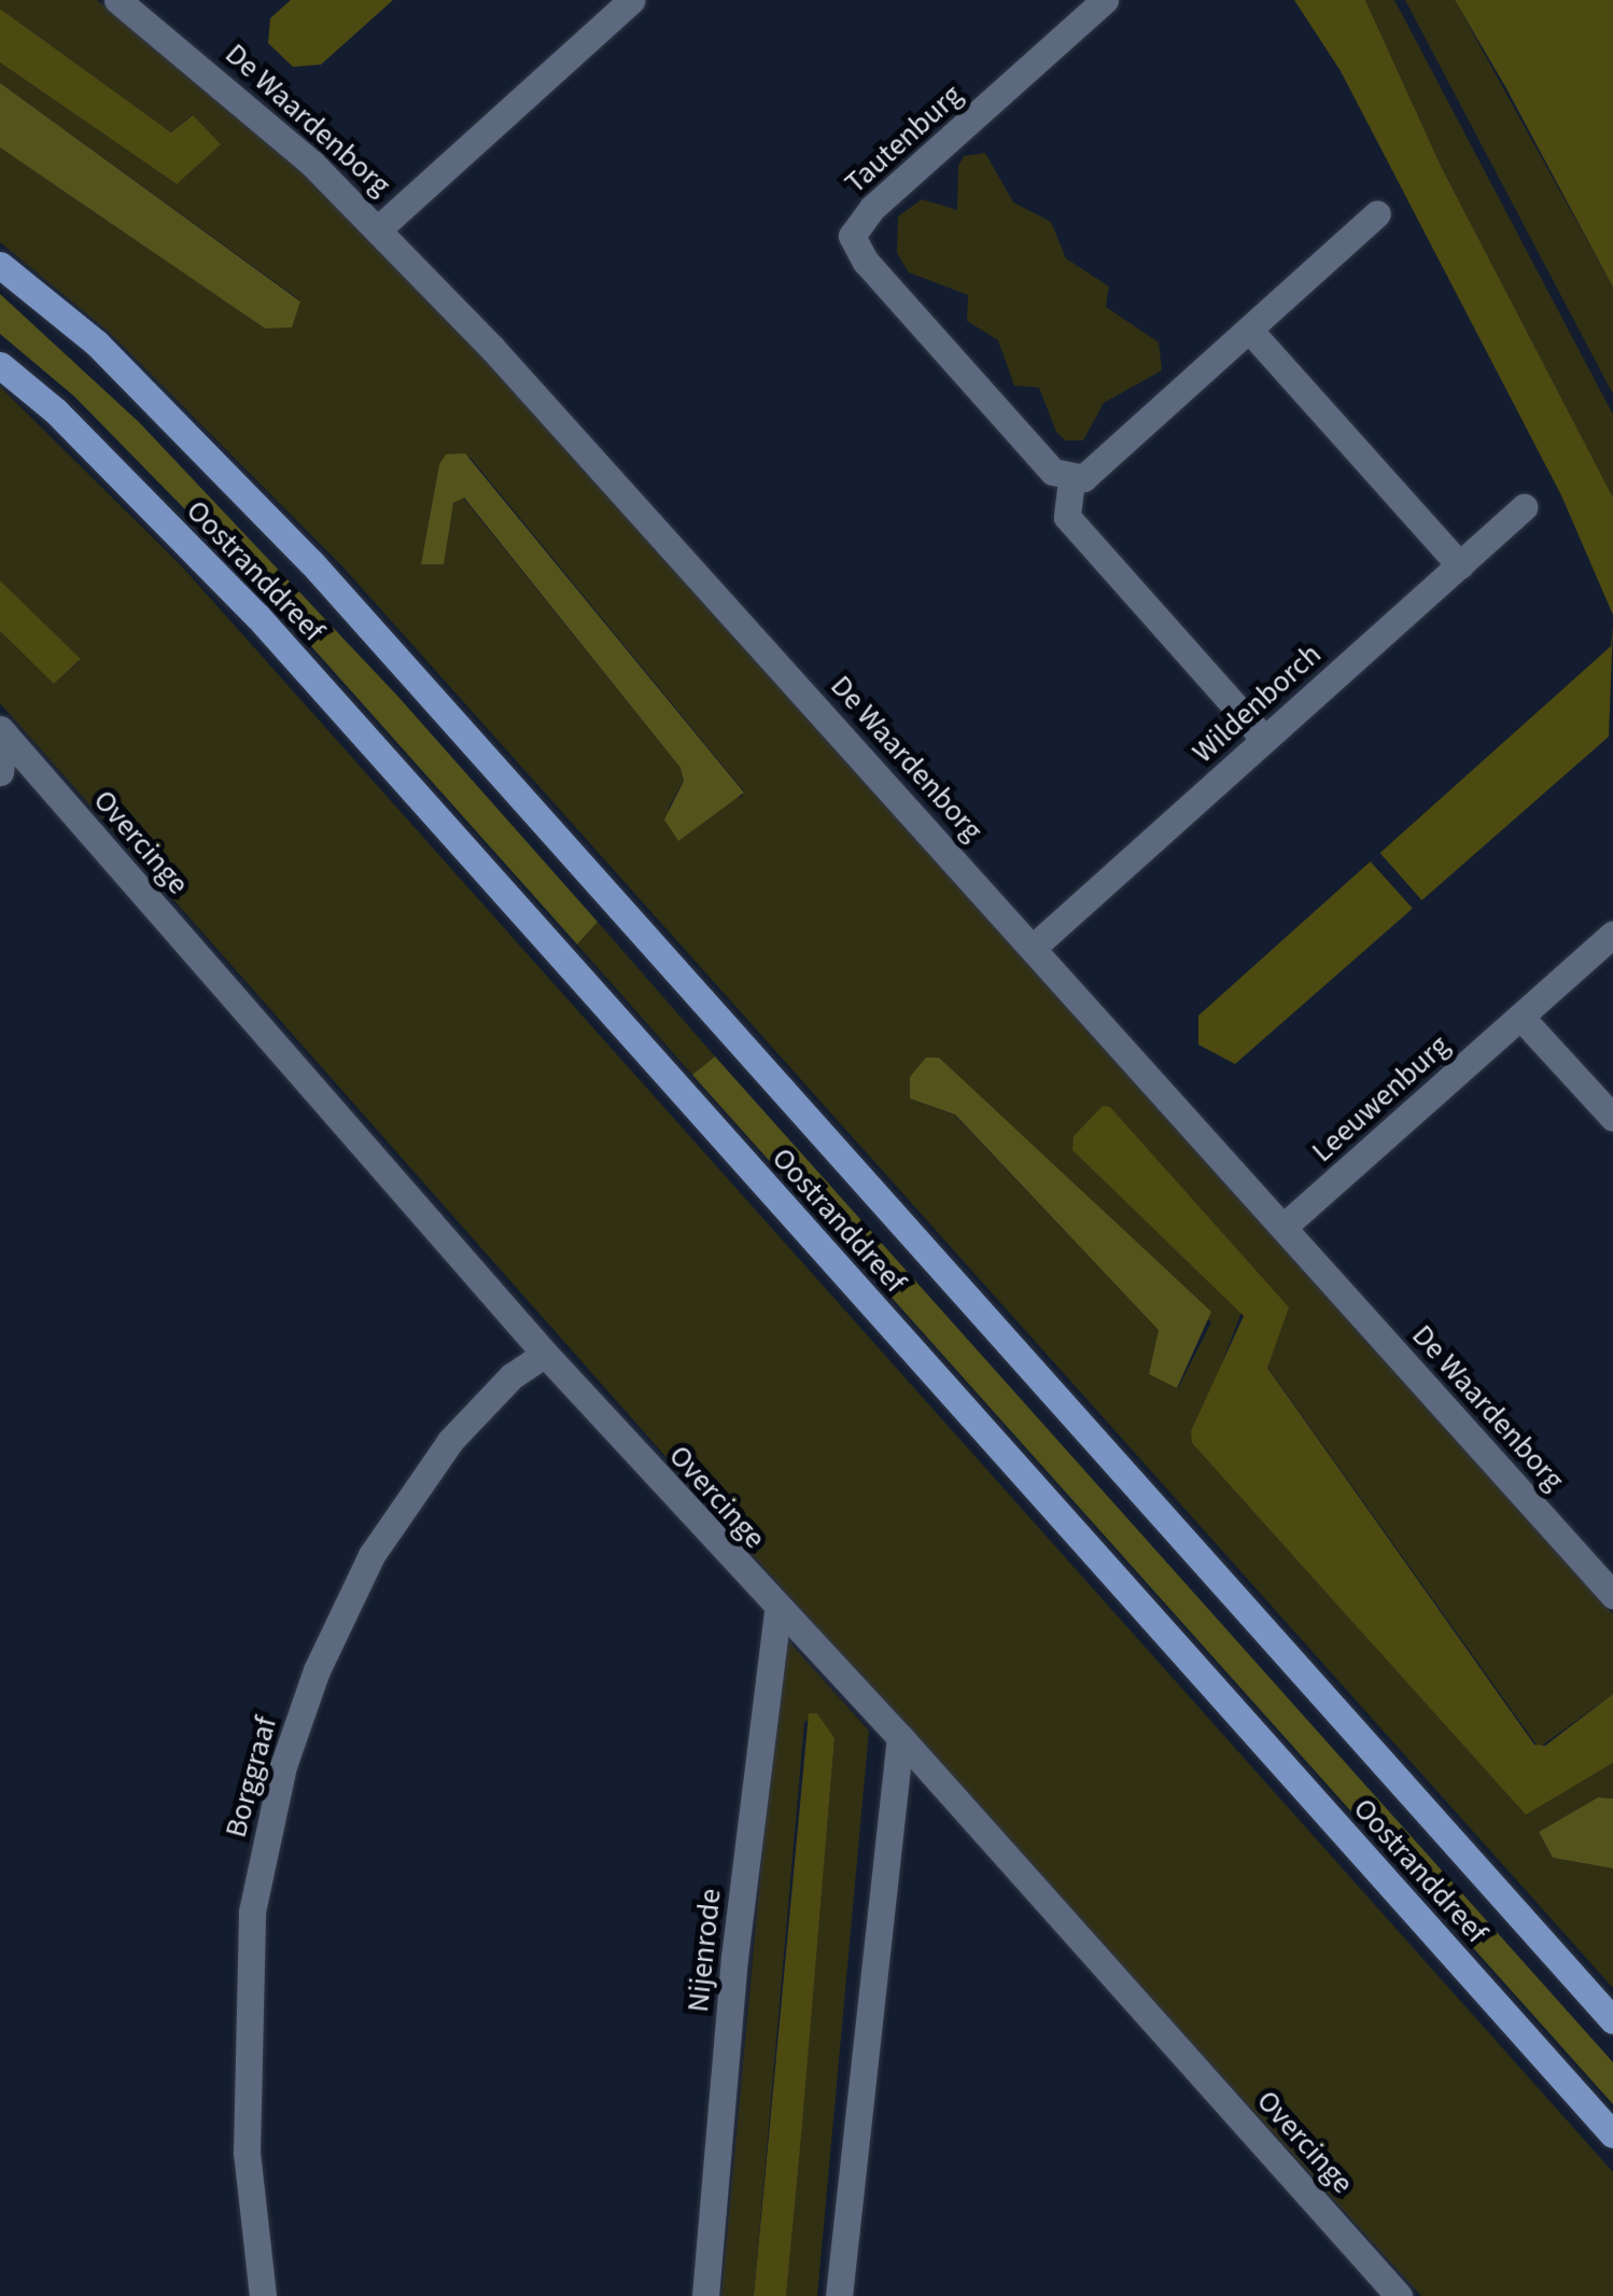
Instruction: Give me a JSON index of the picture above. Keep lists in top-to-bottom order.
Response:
{
  "streets": {
    "main road": ["Oostranddreef"],
    "street": [
      "De Waardenborg",
      "Tautenburg",
      "Wildenborch",
      "Overcinge",
      "Leeuwenburg",
      "Borggraaf",
      "Nijenrode"
    ]
  },
  "crossings": [
    ["De Waardenborg", "Wildenborch"],
    ["De Waardenborg", "Leeuwenburg"],
    ["Overcinge", "Borggraaf"],
    ["Overcinge", "Nijenrode"]
  ]
}
